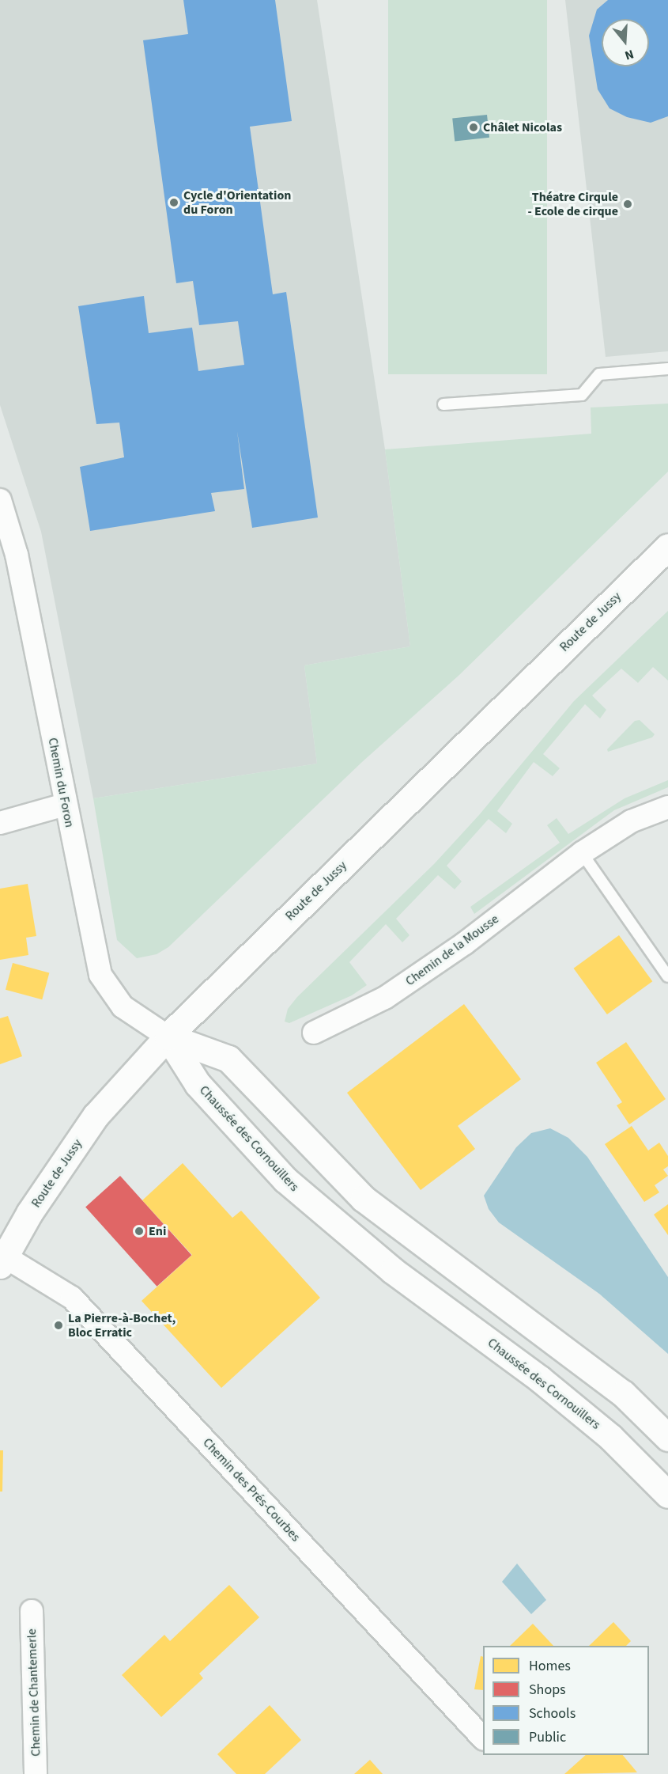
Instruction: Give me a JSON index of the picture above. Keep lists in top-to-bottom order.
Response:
{
  "streets": {
    "street": [
      "Route de Jussy",
      "Chemin du Foron",
      "Chemin de la Mousse",
      "Chaussée des Cornouillers",
      "Chemin des Prés-Courbes",
      "Chemin de Chantemerle"
    ]
  },
  "crossings": [
    ["Route de Jussy", "Chemin du Foron"],
    ["Route de Jussy", "Chaussée des Cornouillers"],
    ["Route de Jussy", "Chemin des Prés-Courbes"],
    ["Chemin du Foron", "Chaussée des Cornouillers"]
  ],
  "places": [
    "Châlet Nicolas",
    "Cycle d'Orientation du Foron",
    "Théatre Cirqule - Ecole de cirque",
    "Eni",
    "La Pierre-à-Bochet, Bloc Erratic"
  ],
  "legend": [
    "Homes",
    "Shops",
    "Schools",
    "Public"
  ],
  "north": "bottom"
}
